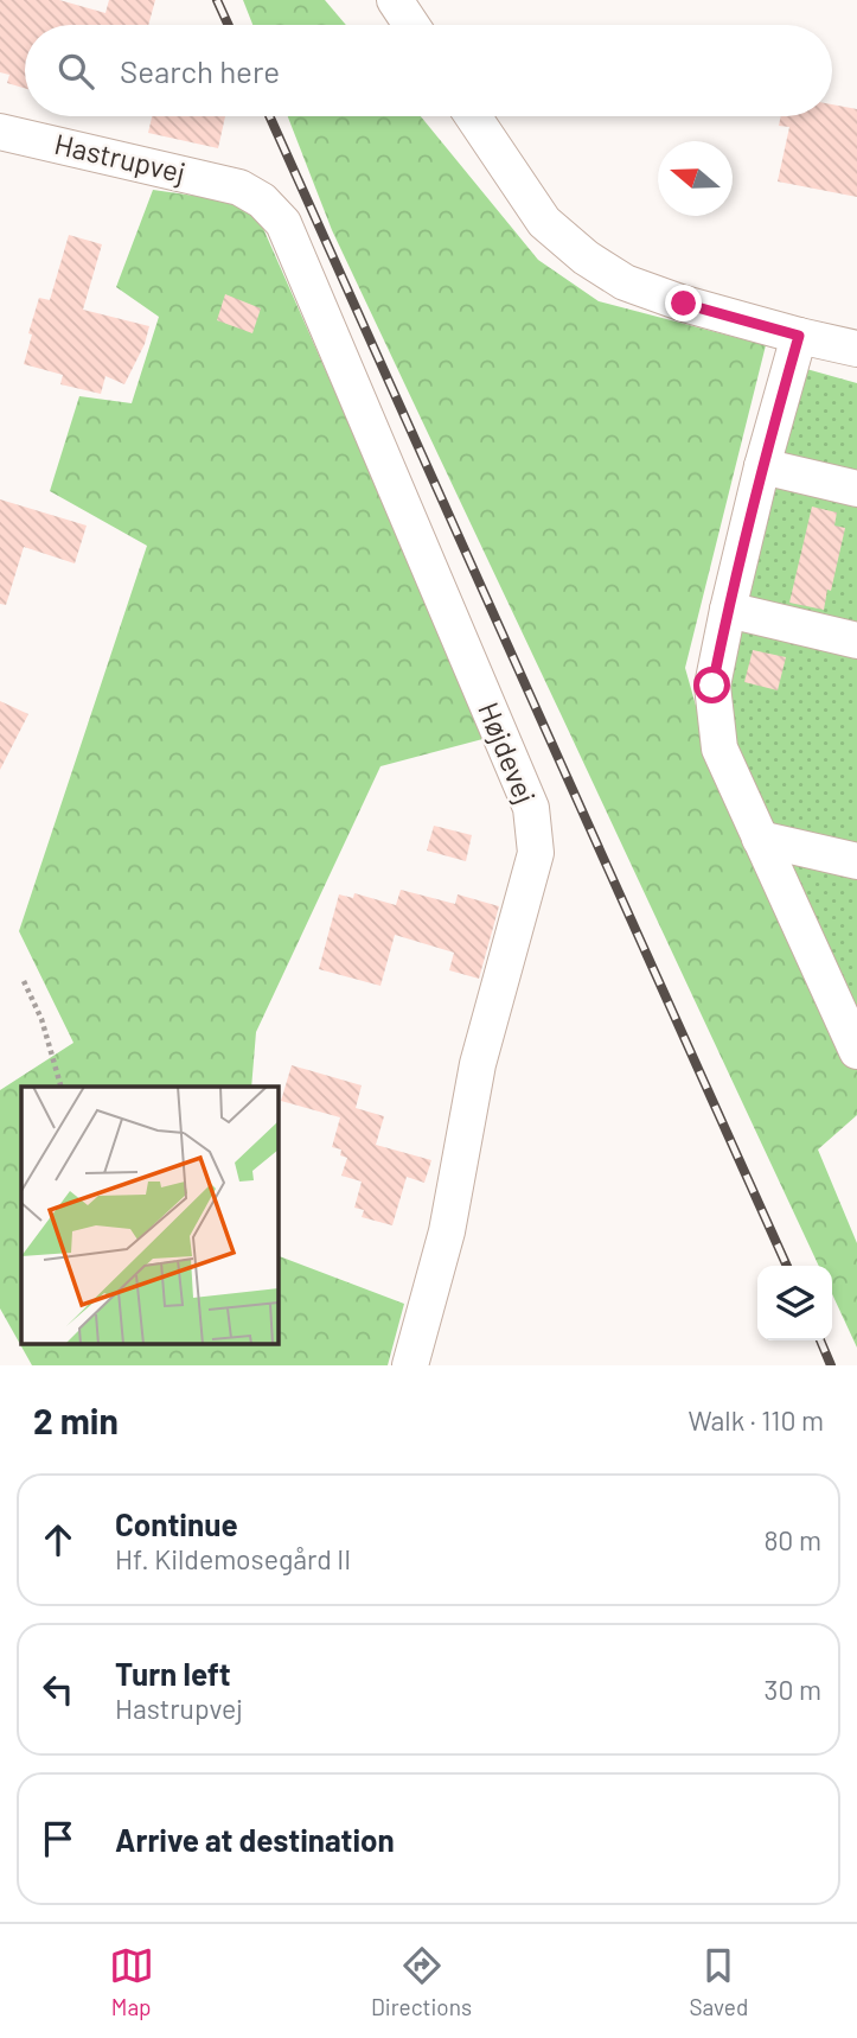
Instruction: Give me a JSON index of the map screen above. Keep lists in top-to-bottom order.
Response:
{
  "streets": {
    "street": ["Hastrupvej", "Højdevej"]
  },
  "crossings": [
    ["Hastrupvej", "Højdevej"]
  ],
  "north": "left",
  "page": {
    "search": "Search here",
    "heading": ["2 min", "Walk · 110 m"],
    "list": [
      ["Continue", "Hf. Kildemosegård II", "80 m"],
      ["Turn left", "Hastrupvej", "30 m"],
      "Arrive at destination"
    ],
    "nav": ["Map", "Directions", "Saved"]
  }
}
